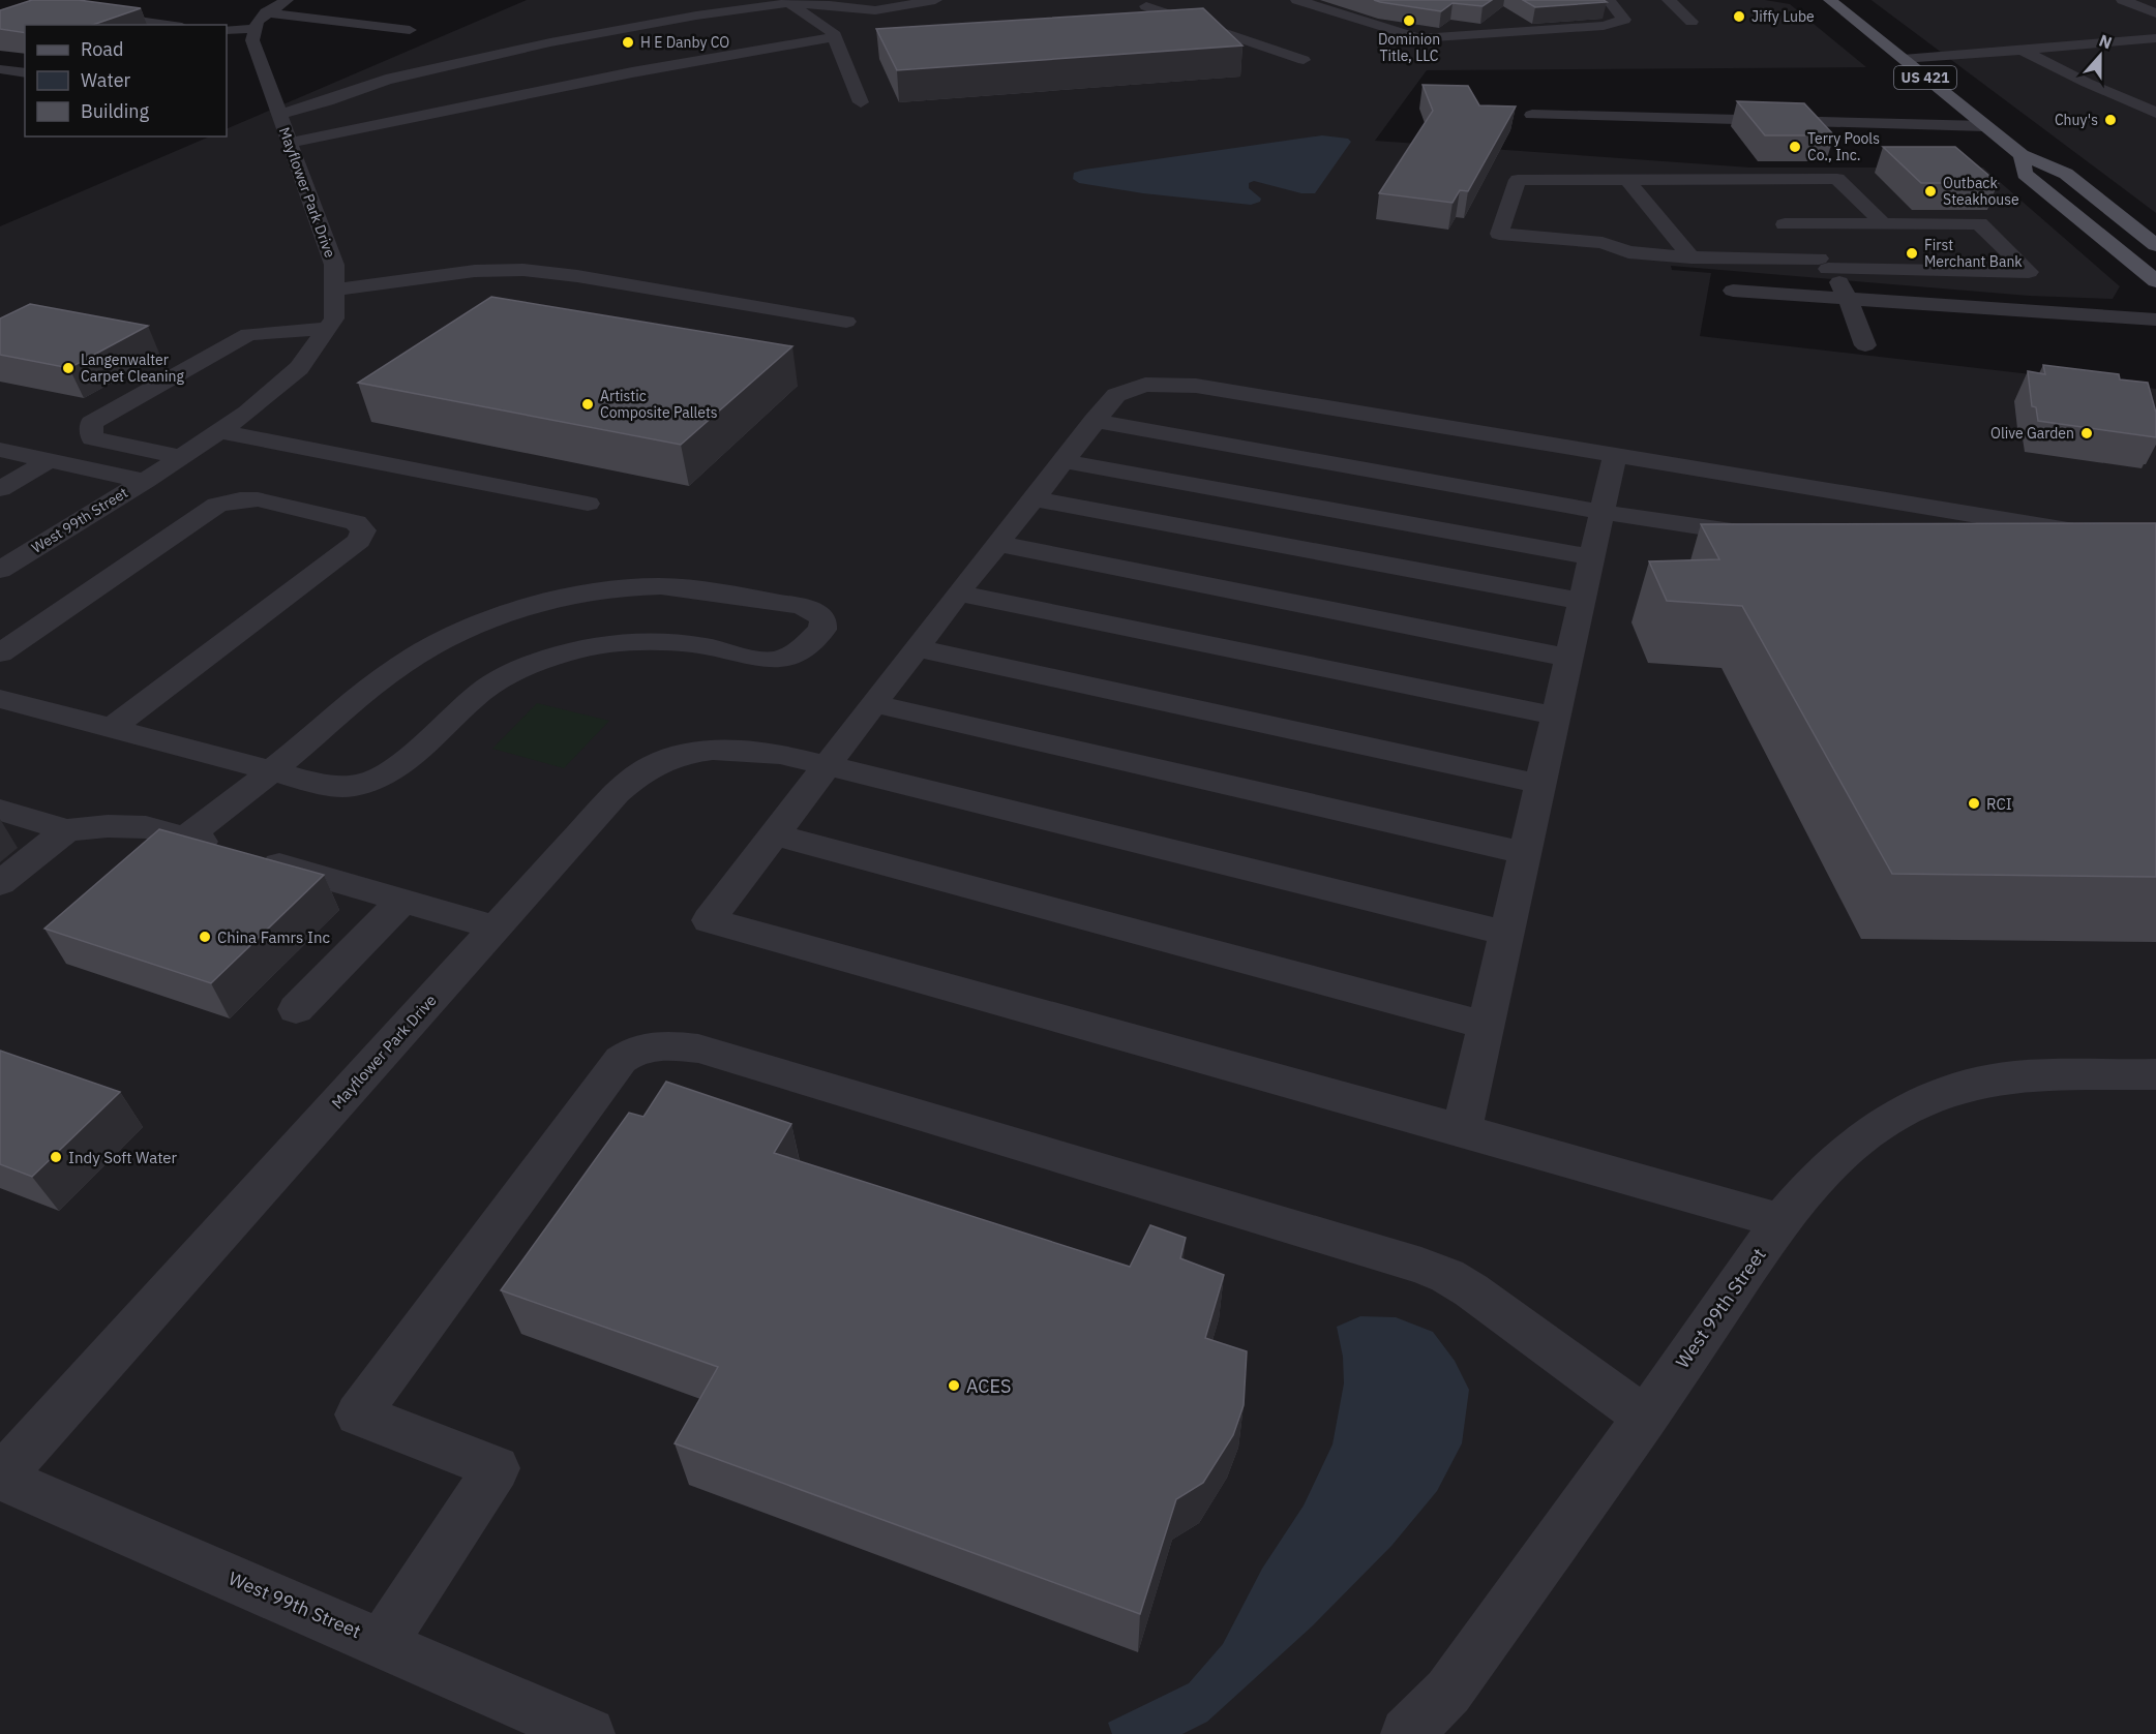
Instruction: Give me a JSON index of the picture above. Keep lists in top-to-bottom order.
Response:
{
  "streets": {
    "main road": ["US 421"],
    "street": ["Mayflower Park Drive", "West 99th Street"]
  },
  "crossings": [
    ["Mayflower Park Drive", "West 99th Street"]
  ],
  "places": [
    "Jiffy Lube",
    "Dominion Title, LLC",
    "H E Danby CO",
    "Chuy's",
    "Terry Pools Co., Inc.",
    "Outback Steakhouse",
    "First Merchant Bank",
    "Langenwalter Carpet Cleaning",
    "Artistic Composite Pallets",
    "Olive Garden",
    "RCI",
    "China Famrs Inc",
    "Indy Soft Water",
    "ACES"
  ],
  "legend": ["Road", "Water", "Building"],
  "north": "top"
}
